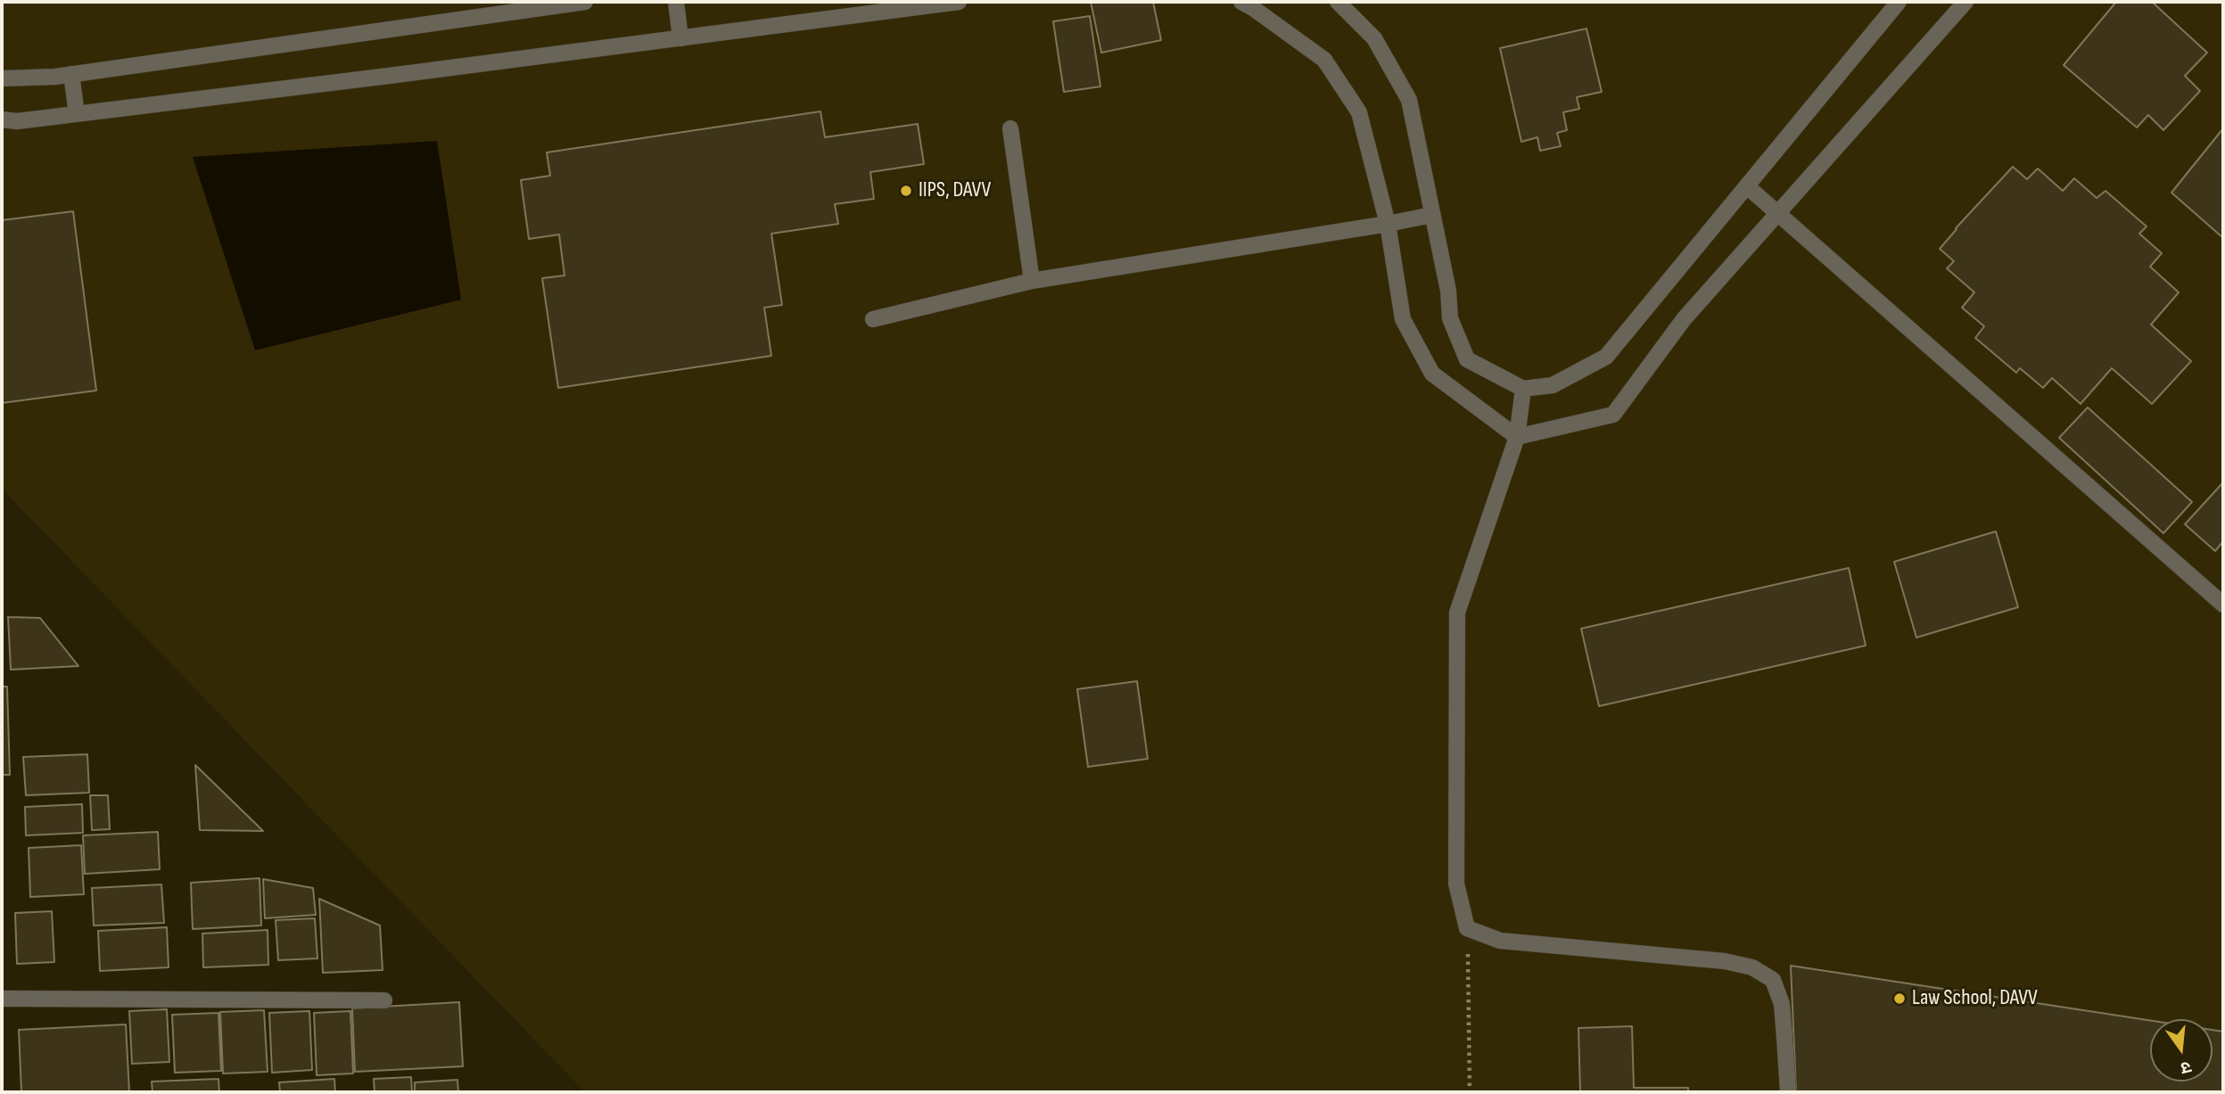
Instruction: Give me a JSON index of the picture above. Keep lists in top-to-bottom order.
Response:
{
  "places": ["IIPS, DAVV", "Law School, DAVV"],
  "north": "bottom"
}
